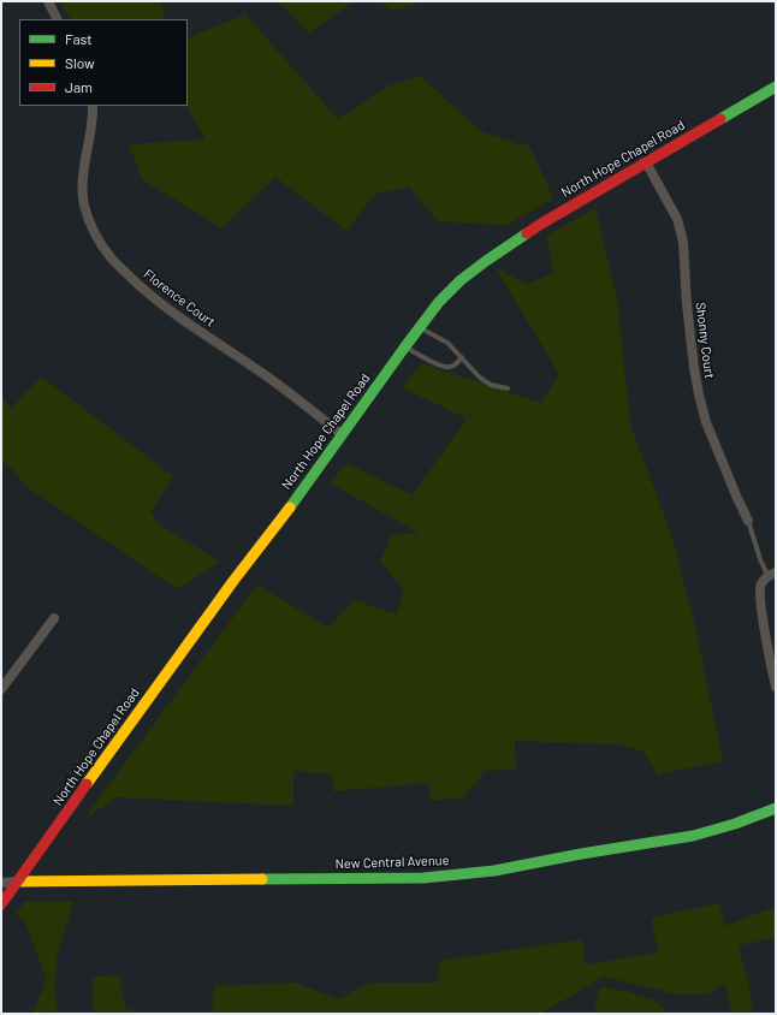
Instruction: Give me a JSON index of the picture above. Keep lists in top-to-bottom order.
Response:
{
  "streets": {
    "main road": ["North Hope Chapel Road", "New Central Avenue"],
    "street": ["Florence Court", "Shonny Court"]
  },
  "crossings": [
    ["North Hope Chapel Road", "Florence Court"],
    ["North Hope Chapel Road", "Shonny Court"],
    ["North Hope Chapel Road", "New Central Avenue"]
  ],
  "legend": ["Fast", "Slow", "Jam"]
}
